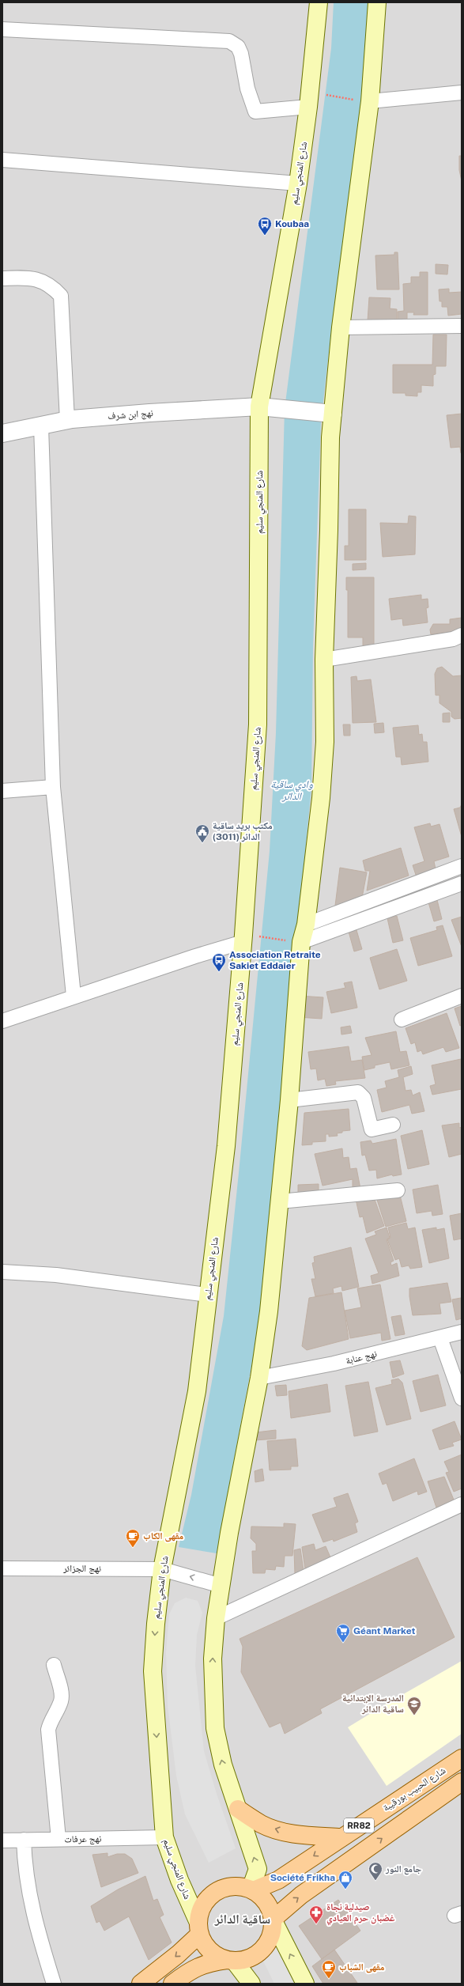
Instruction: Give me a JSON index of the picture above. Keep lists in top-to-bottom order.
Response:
{
  "streets": {
    "main road": ["شارع المنجي سليم", "شارع الحبيب بورقيبة", "RR82"],
    "street": [
      "نهج ابن شرف",
      "نهج عنابة",
      "نهج الجزائر",
      "نهج عرفات"
    ]
  },
  "crossings": [
    ["شارع المنجي سليم", "نهج ابن شرف"],
    ["شارع المنجي سليم", "نهج الجزائر"],
    ["شارع المنجي سليم", "شارع الحبيب بورقيبة"],
    ["شارع المنجي سليم", "RR82"],
    ["شارع المنجي سليم", "نهج عرفات"],
    ["شارع الحبيب بورقيبة", "RR82"]
  ],
  "districts": ["ساقية الدائر"],
  "water": ["وادي ساقية الدائر"],
  "places": {
    "bus stop": ["Koubaa", "Association Retraite Sakiet Eddaier"],
    "public building": ["مكتب بريد ساقية الدائر (3011)"],
    "cafe": ["مقهى الكاب", "مقهى الشباب"],
    "supermarket": ["Géant Market"],
    "school or university": ["المدرسة الإبتدائية ساقية الدائر"],
    "mosque": ["جامع النور"],
    "shop": ["Société Frikha"],
    "pharmacy": ["صيدلية نجاة غضبان حرم العيادي"]
  }
}
